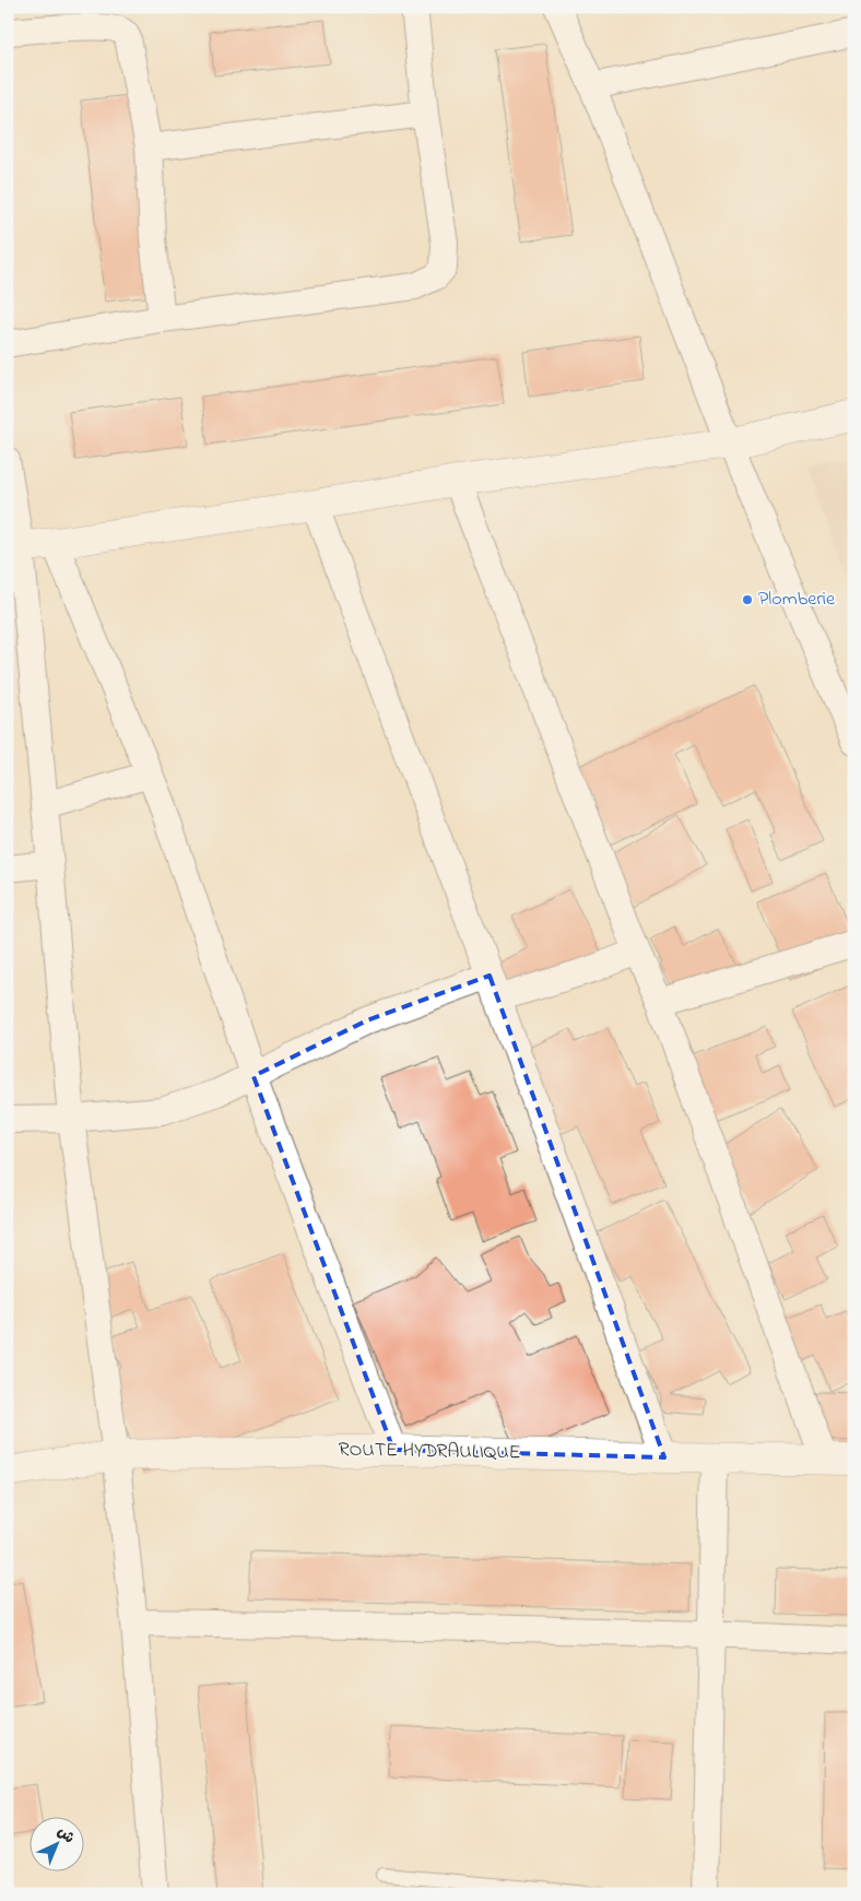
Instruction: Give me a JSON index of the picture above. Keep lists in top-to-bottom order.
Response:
{
  "streets": {
    "main road": ["ROUTE HYDRAULIQUE"]
  },
  "places": ["Plomberie"],
  "north": "top right"
}
